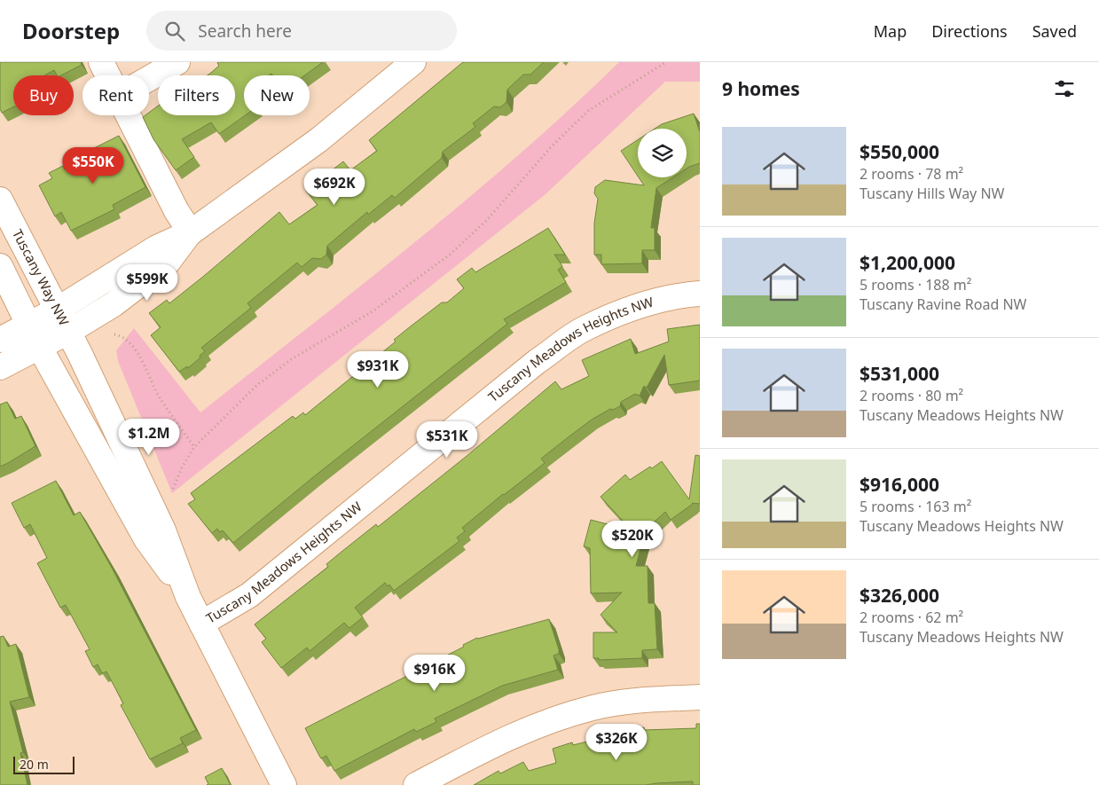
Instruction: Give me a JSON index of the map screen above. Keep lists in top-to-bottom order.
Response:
{
  "streets": {
    "street": ["Tuscany Way NW", "Tuscany Meadows Heights NW"]
  },
  "scale_bar": "20 m",
  "page": {
    "header": "Doorstep",
    "search": "Search here",
    "nav": ["Map", "Directions", "Saved"],
    "heading": "9 homes",
    "chip": [
      "Buy",
      "Rent",
      "Filters",
      "New"
    ],
    "list": [
      {
        "name": "$550,000",
        "note": "2 rooms · 78 m² · Tuscany Hills Way NW"
      },
      {
        "name": "$1,200,000",
        "note": "5 rooms · 188 m² · Tuscany Ravine Road NW"
      },
      {
        "name": "$531,000",
        "note": "2 rooms · 80 m² · Tuscany Meadows Heights NW"
      },
      {
        "name": "$916,000",
        "note": "5 rooms · 163 m² · Tuscany Meadows Heights NW"
      },
      {
        "name": "$326,000",
        "note": "2 rooms · 62 m² · Tuscany Meadows Heights NW"
      }
    ],
    "price": [
      "$550K",
      "$692K",
      "$599K",
      "$931K",
      "$1.2M",
      "$531K",
      "$520K",
      "$916K",
      "$326K"
    ],
    "scale": "20 m"
  }
}
